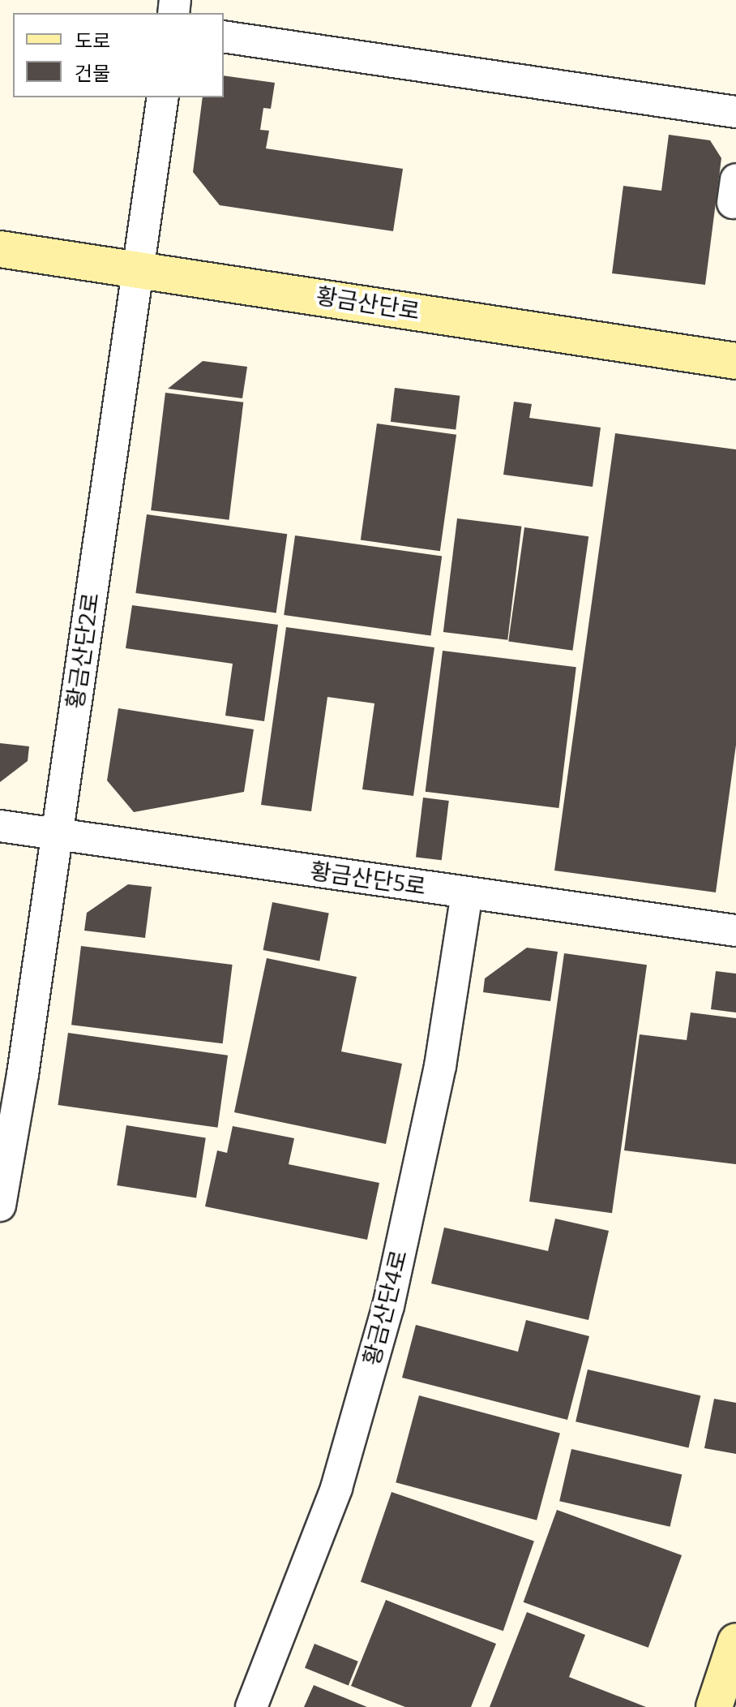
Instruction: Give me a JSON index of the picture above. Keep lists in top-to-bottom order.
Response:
{
  "streets": {
    "street": [
      "황금산단로",
      "황금산단2로",
      "황금산단5로",
      "황금산단4로"
    ]
  },
  "crossings": [
    ["황금산단로", "황금산단2로"],
    ["황금산단2로", "황금산단5로"],
    ["황금산단5로", "황금산단4로"]
  ],
  "legend": ["도로", "건물"]
}
